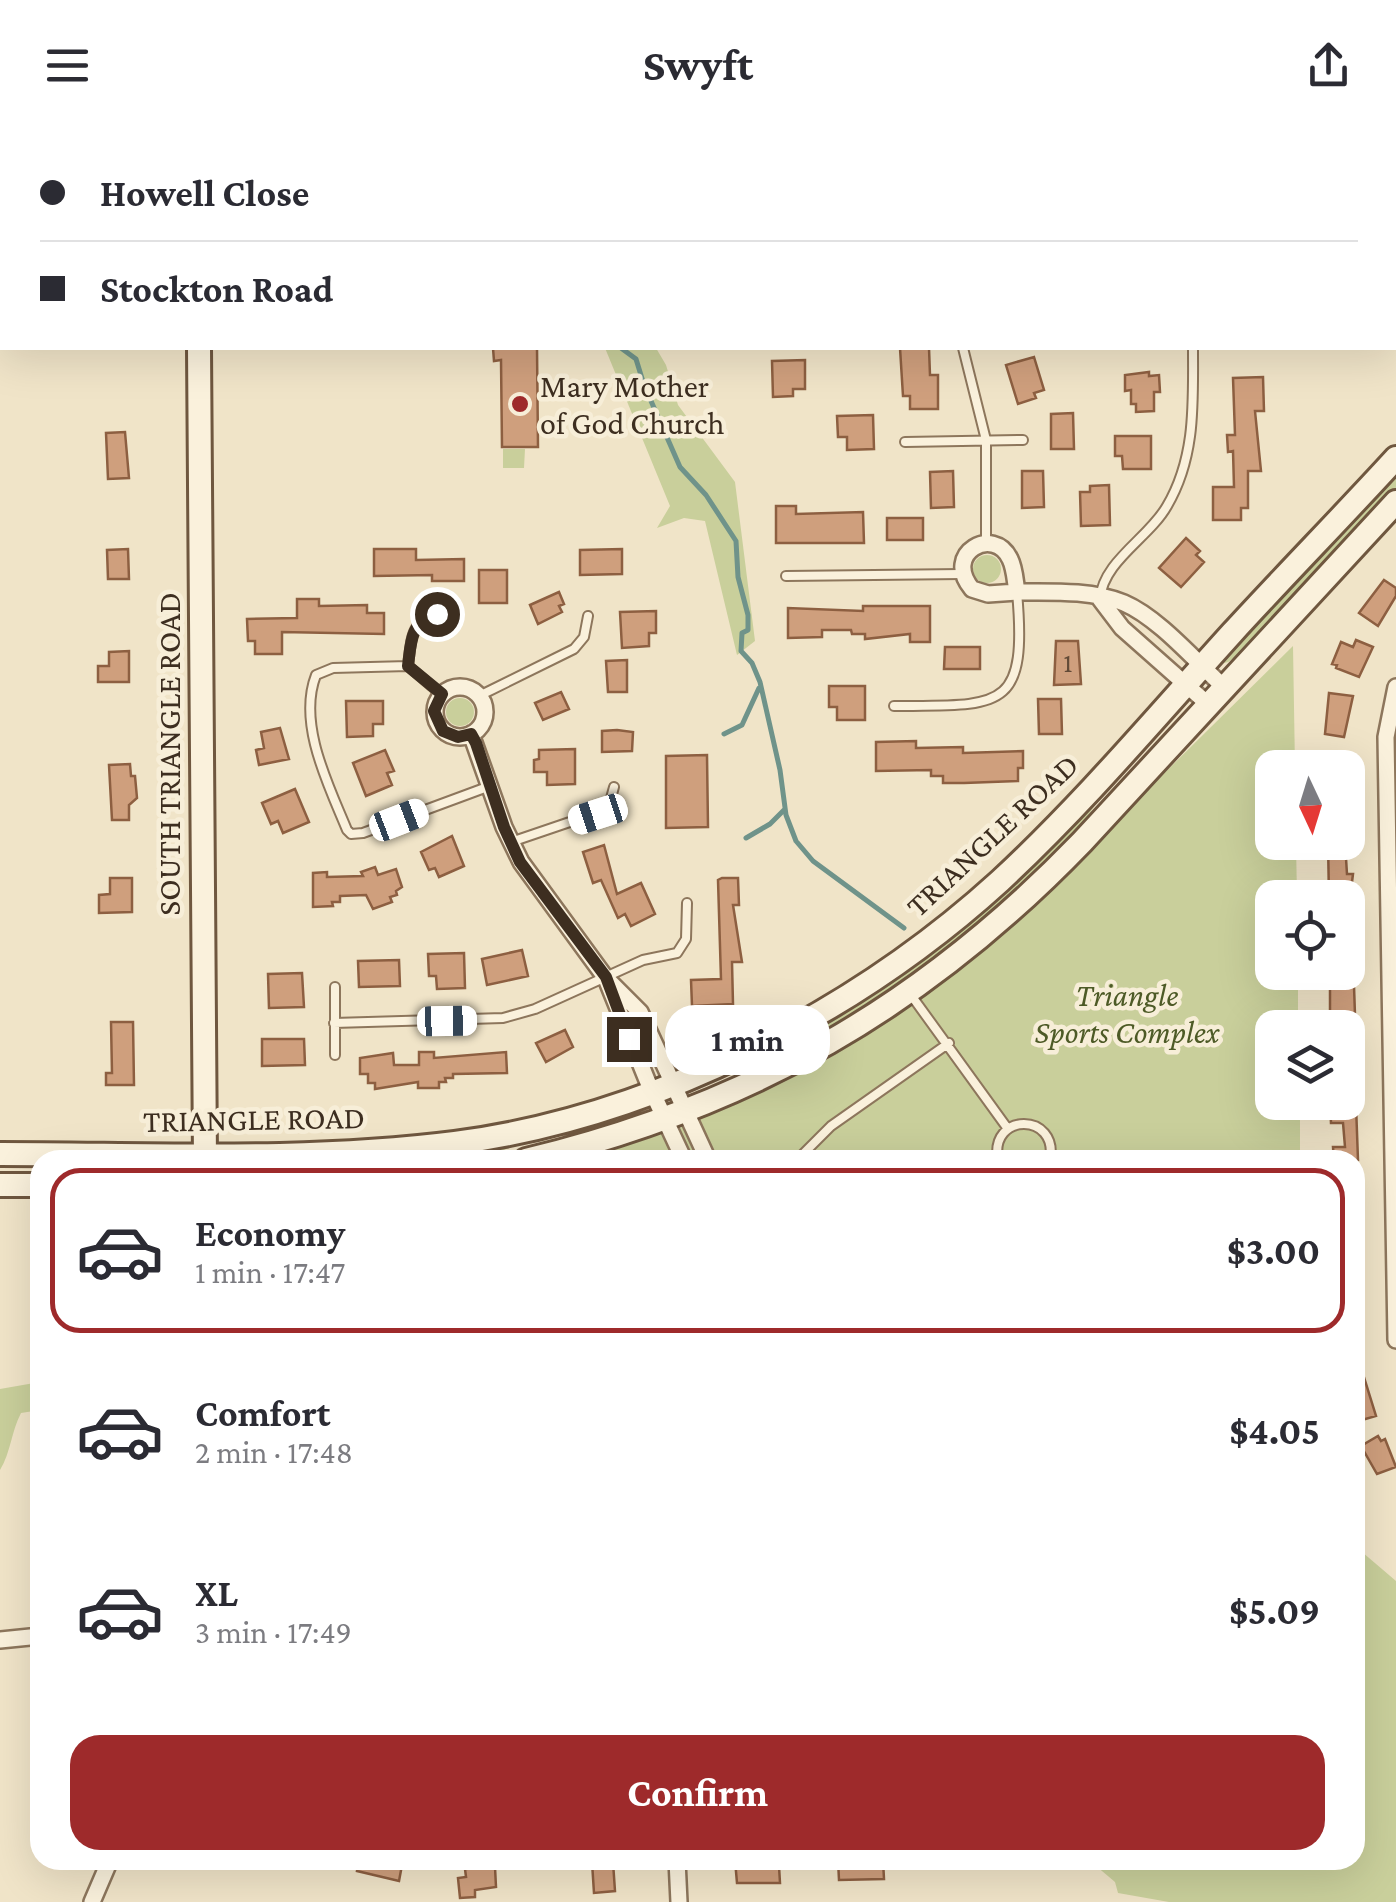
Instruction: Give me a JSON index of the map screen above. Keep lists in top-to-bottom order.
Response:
{
  "streets": {
    "street": ["SOUTH TRIANGLE ROAD", "TRIANGLE ROAD"]
  },
  "parks": ["Triangle Sports Complex"],
  "places": ["Mary Mother of God Church"],
  "house_numbers": ["1"],
  "north": "bottom",
  "page": {
    "header": "Swyft",
    "banner": ["Howell Close", "Stockton Road"],
    "bubble": "1 min",
    "list": [
      {
        "name": "Economy",
        "note": "1 min · 17:47",
        "value": "$3.00"
      },
      {
        "name": "Comfort",
        "note": "2 min · 17:48",
        "value": "$4.05"
      },
      {
        "name": "XL",
        "note": "3 min · 17:49",
        "value": "$5.09"
      }
    ],
    "buttons": "Confirm"
  }
}
